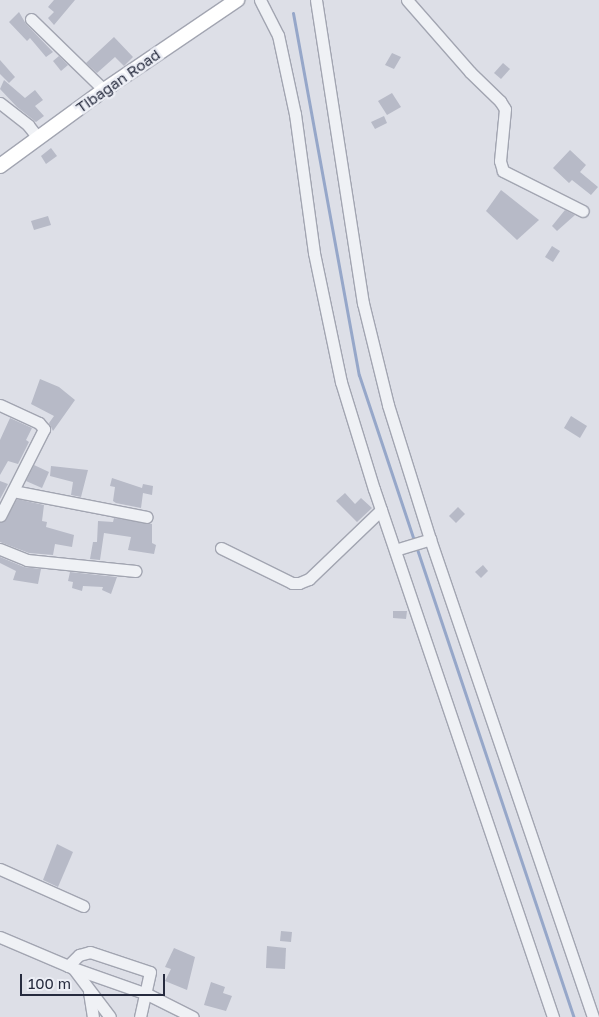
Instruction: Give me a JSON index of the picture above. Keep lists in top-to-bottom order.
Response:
{
  "streets": {
    "main road": ["Tibagan Road"]
  },
  "scale_bar": "100 m"
}
